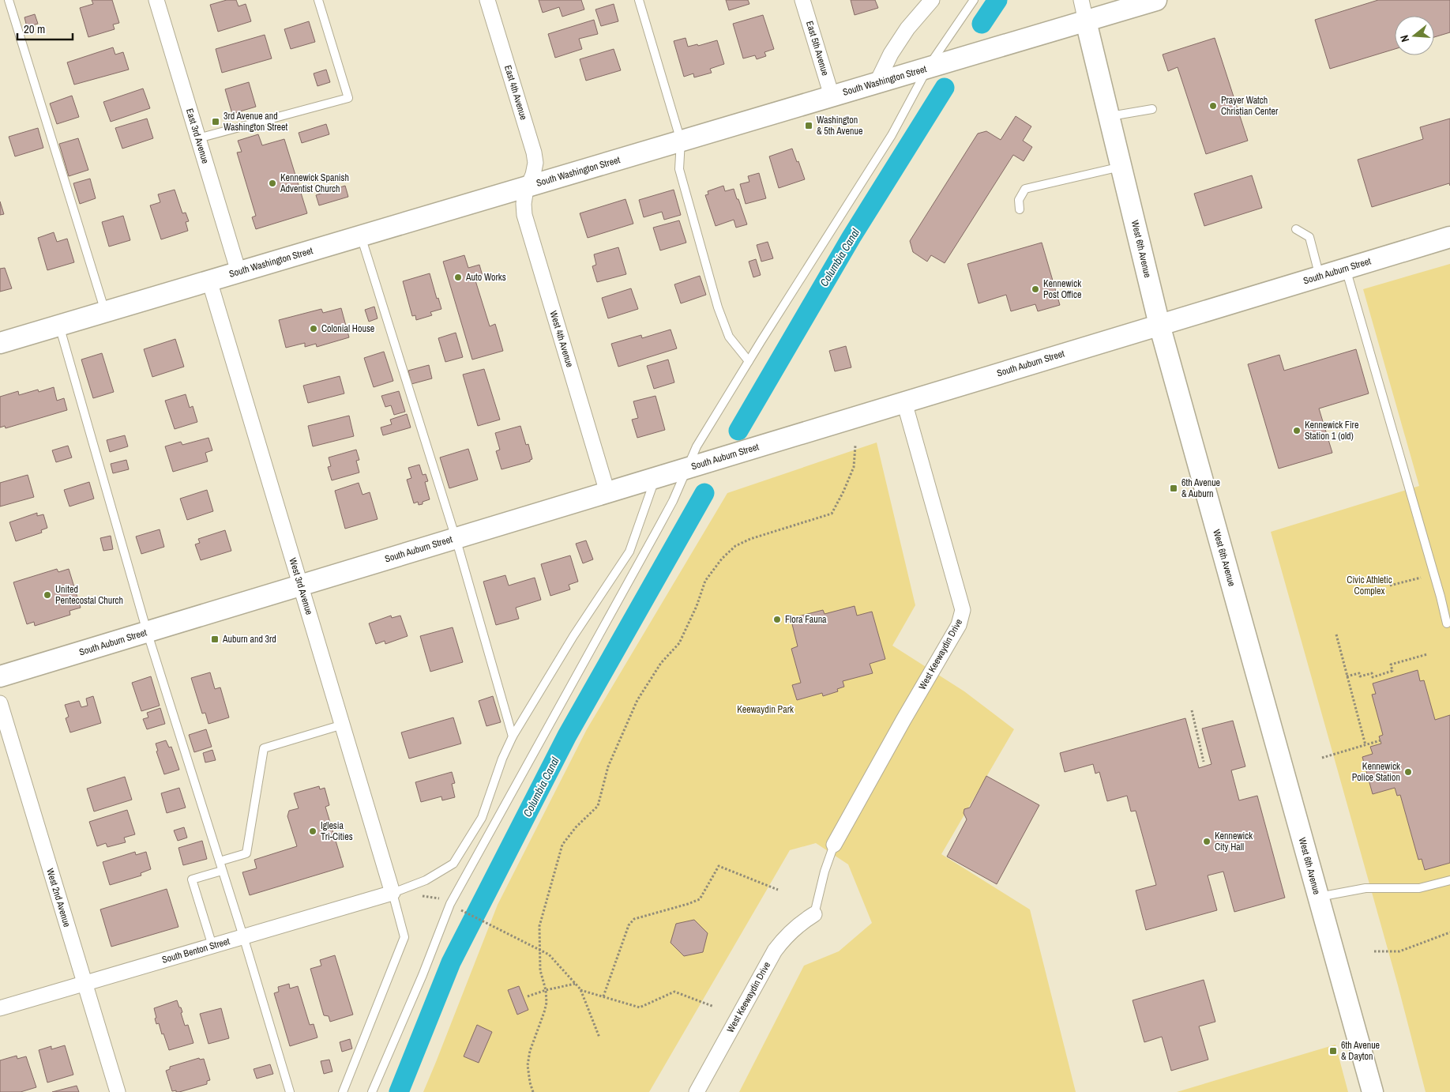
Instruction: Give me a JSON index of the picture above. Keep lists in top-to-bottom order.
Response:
{
  "streets": {
    "street": [
      "East 5th Avenue",
      "South Washington Street",
      "East 4th Avenue",
      "East 3rd Avenue",
      "West 6th Avenue",
      "South Auburn Street",
      "West 4th Avenue",
      "West 3rd Avenue",
      "West Keewaydin Drive",
      "West 2nd Avenue",
      "South Benton Street"
    ]
  },
  "crossings": [
    ["East 5th Avenue", "South Washington Street"],
    ["South Washington Street", "East 4th Avenue"],
    ["South Washington Street", "East 3rd Avenue"],
    ["South Washington Street", "West 6th Avenue"],
    ["South Washington Street", "West 4th Avenue"],
    ["South Washington Street", "West 3rd Avenue"],
    ["East 4th Avenue", "West 4th Avenue"],
    ["West 6th Avenue", "South Auburn Street"],
    ["South Auburn Street", "West 4th Avenue"],
    ["South Auburn Street", "West 3rd Avenue"],
    ["South Auburn Street", "West Keewaydin Drive"],
    ["West 3rd Avenue", "South Benton Street"],
    ["West 2nd Avenue", "South Benton Street"]
  ],
  "water": ["Columbia Canal"],
  "parks": ["Civic Athletic Complex", "Keewaydin Park"],
  "places": {
    "other": [
      "Prayer Watch Christian Center",
      "Kennewick Spanish Adventist Church",
      "Auto Works",
      "Kennewick Post Office",
      "Colonial House",
      "Kennewick Fire Station 1 (old)",
      "United Pentecostal Church",
      "Flora Fauna",
      "Kennewick Police Station",
      "Iglesia Tri-Cities",
      "Kennewick City Hall"
    ],
    "transit": [
      "3rd Avenue and Washington Street",
      "Washington & 5th Avenue",
      "6th Avenue & Auburn",
      "Auburn and 3rd",
      "6th Avenue & Dayton"
    ]
  },
  "scale_bar": "20 m",
  "north": "left"
}
